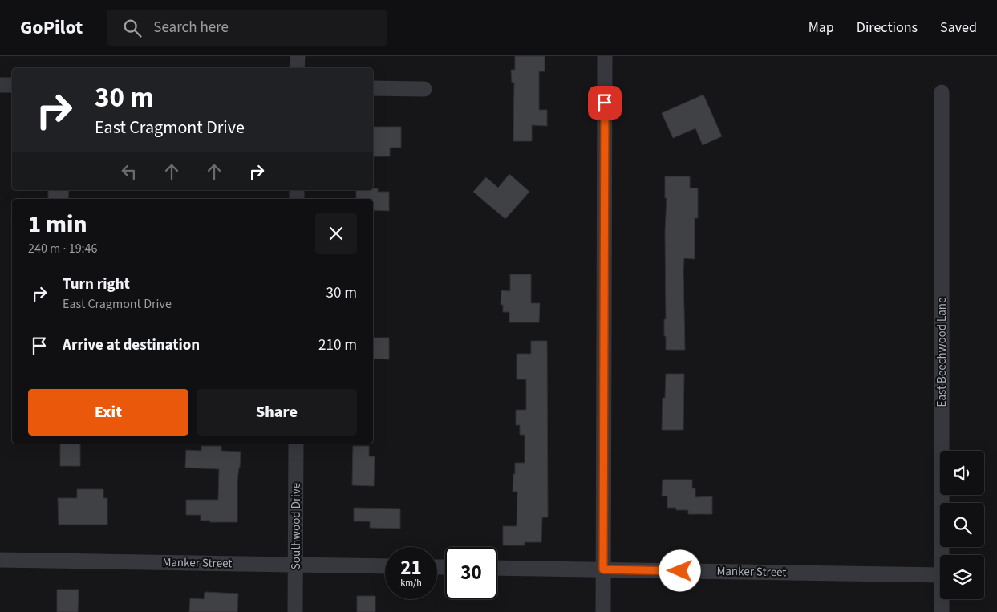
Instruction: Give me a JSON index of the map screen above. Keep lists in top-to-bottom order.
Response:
{
  "streets": {
    "street": ["East Beechwood Lane", "Southwood Drive", "Manker Street"]
  },
  "crossings": [
    ["Southwood Drive", "Manker Street"]
  ],
  "page": {
    "header": "GoPilot",
    "search": "Search here",
    "nav": ["Map", "Directions", "Saved"],
    "turn": ["30 m", "East Cragmont Drive"],
    "heading": ["1 min", "240 m · 19:46"],
    "list": [
      {
        "name": "Turn right",
        "note": "East Cragmont Drive",
        "value": "30 m"
      },
      {
        "name": "Arrive at destination",
        "value": "210 m"
      }
    ],
    "buttons": ["Exit", "Share"],
    "speed": "21 km/h",
    "limit": "30"
  }
}
